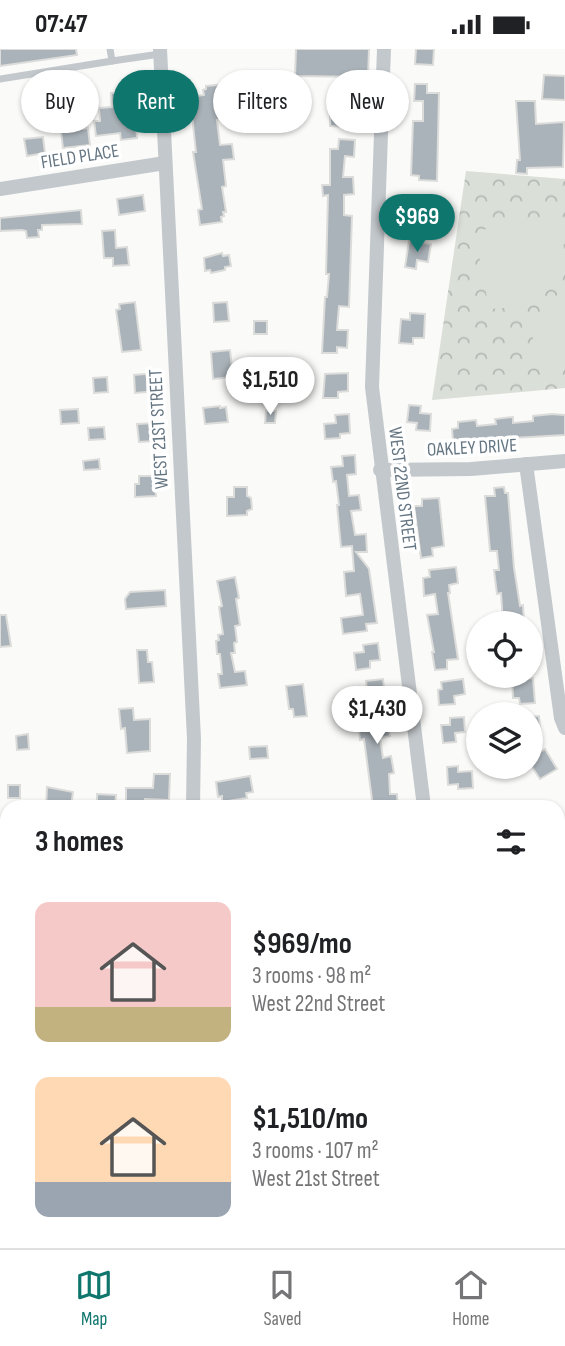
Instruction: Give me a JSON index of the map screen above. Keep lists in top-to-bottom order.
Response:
{
  "streets": {
    "street": [
      "FIELD PLACE",
      "WEST 21ST STREET",
      "OAKLEY DRIVE",
      "WEST 22ND STREET"
    ]
  },
  "crossings": [
    ["FIELD PLACE", "WEST 21ST STREET"],
    ["OAKLEY DRIVE", "WEST 22ND STREET"]
  ],
  "page": {
    "status": "07:47",
    "chip": [
      "Buy",
      "Rent",
      "Filters",
      "New"
    ],
    "price": ["$969", "$1,510", "$1,430"],
    "heading": "3 homes",
    "list": [
      {
        "name": "$969/mo",
        "note": "3 rooms · 98 m² · West 22nd Street"
      },
      {
        "name": "$1,510/mo",
        "note": "3 rooms · 107 m² · West 21st Street"
      }
    ],
    "tabs": ["Map", "Saved", "Home"]
  }
}
